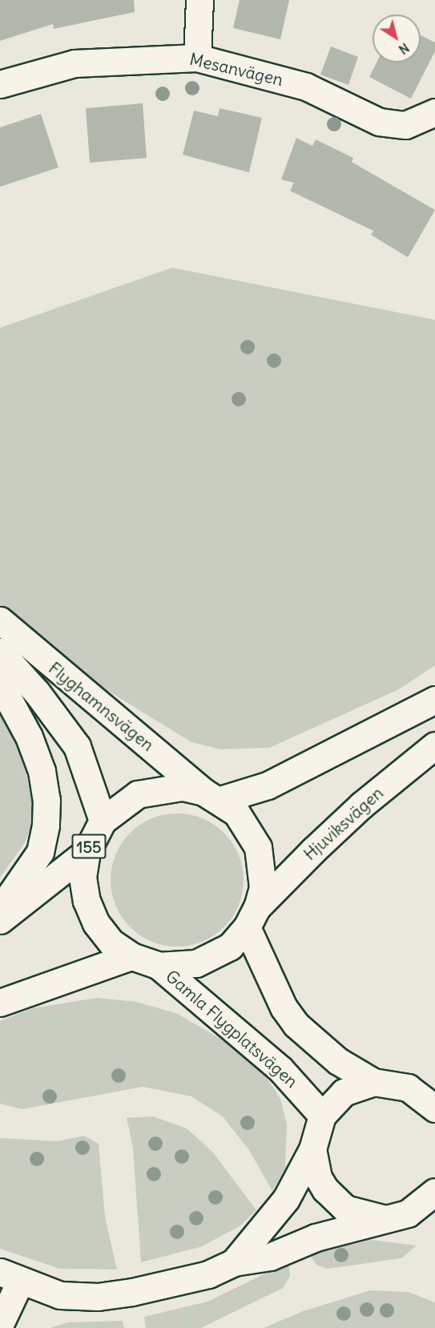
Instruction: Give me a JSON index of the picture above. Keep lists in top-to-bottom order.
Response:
{
  "streets": {
    "street": [
      "Mesanvägen",
      "Flyghamnsvägen",
      "Hjuviksvägen",
      "155",
      "Gamla Flygplatsvägen"
    ]
  },
  "crossings": [
    ["Flyghamnsvägen", "155"],
    ["Hjuviksvägen", "155"],
    ["155", "Gamla Flygplatsvägen"]
  ],
  "north": "bottom right"
}
